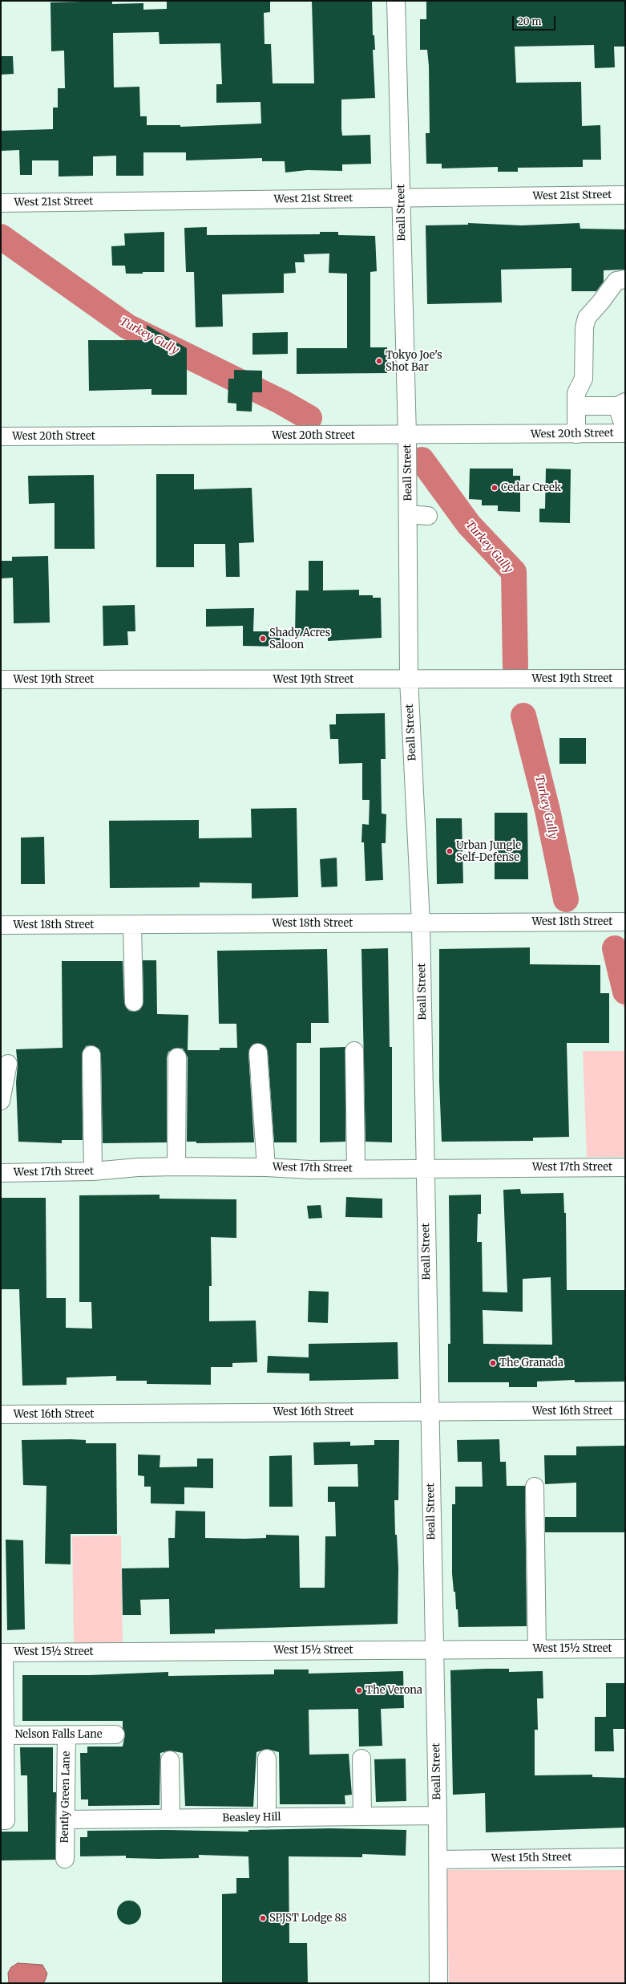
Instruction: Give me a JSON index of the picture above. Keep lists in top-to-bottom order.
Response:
{
  "streets": {
    "street": [
      "West 21st Street",
      "Beall Street",
      "West 20th Street",
      "West 19th Street",
      "West 18th Street",
      "West 17th Street",
      "West 16th Street",
      "West 15½ Street",
      "Nelson Falls Lane",
      "Bently Green Lane",
      "Beasley Hill",
      "West 15th Street"
    ]
  },
  "crossings": [
    ["West 21st Street", "Beall Street"],
    ["Beall Street", "West 20th Street"],
    ["Beall Street", "West 19th Street"],
    ["Beall Street", "West 18th Street"],
    ["Beall Street", "West 17th Street"],
    ["Beall Street", "West 16th Street"],
    ["Beall Street", "West 15½ Street"],
    ["Beall Street", "Beasley Hill"],
    ["Beall Street", "West 15th Street"],
    ["Nelson Falls Lane", "Bently Green Lane"],
    ["Bently Green Lane", "Beasley Hill"]
  ],
  "water": ["Turkey Gully"],
  "places": [
    "Tokyo Joe's Shot Bar",
    "Cedar Creek",
    "Shady Acres Saloon",
    "Urban Jungle Self-Defense",
    "The Granada",
    "The Verona",
    "SPJST Lodge 88"
  ],
  "scale_bar": "20 m"
}
